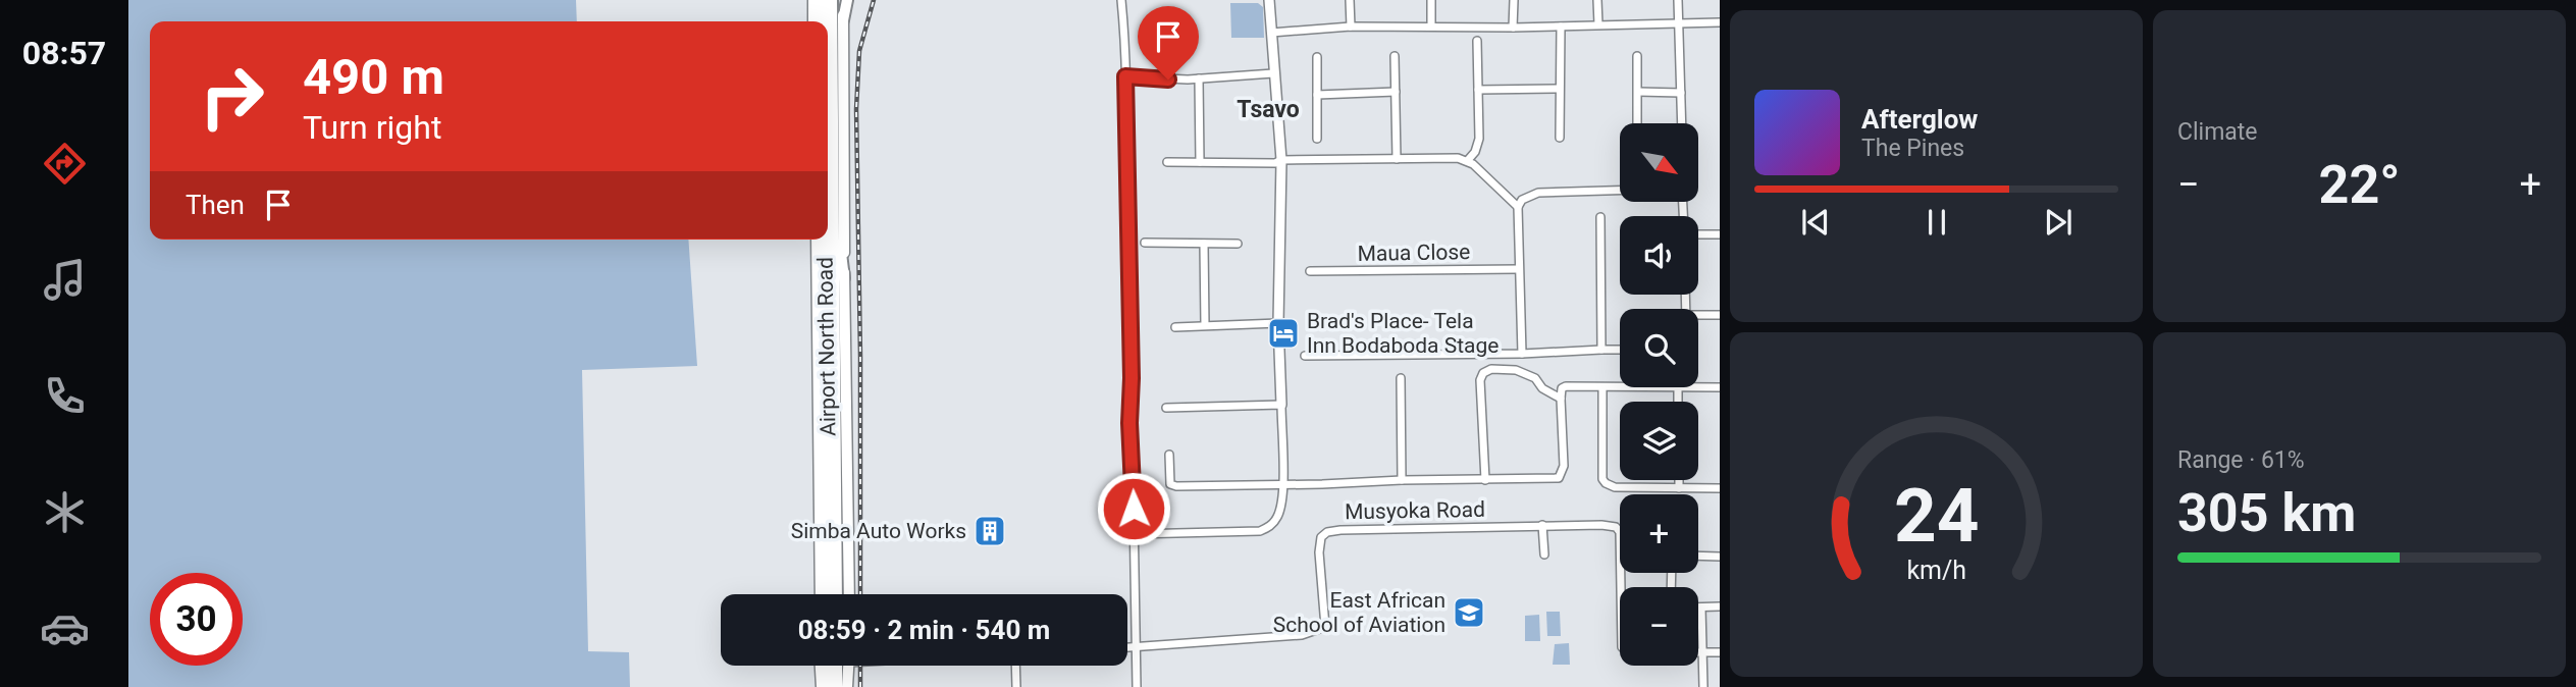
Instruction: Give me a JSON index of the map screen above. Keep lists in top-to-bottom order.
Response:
{
  "streets": {
    "main road": ["Airport North Road"],
    "street": ["Maua Close", "Musyoka Road"]
  },
  "districts": ["Tsavo"],
  "places": {
    "hotel": ["Brad's Place- Tela Inn Bodaboda Stage"],
    "building": ["Simba Auto Works"],
    "school or university": ["East African School of Aviation"]
  },
  "north": "bottom right",
  "page": {
    "tabs": "08:57",
    "tile": [
      "Climate",
      ["Range · 61%", "305 km"]
    ],
    "turn": ["490 m", "Turn right"],
    "song": ["Afterglow", "The Pines"],
    "map_buttons": ["+", "−"],
    "heat": ["−", "22°", "+"],
    "then": "Then",
    "limit": "30",
    "trip": "08:59 · 2 min · 540 m",
    "gauge": ["24", "km/h"]
  }
}
